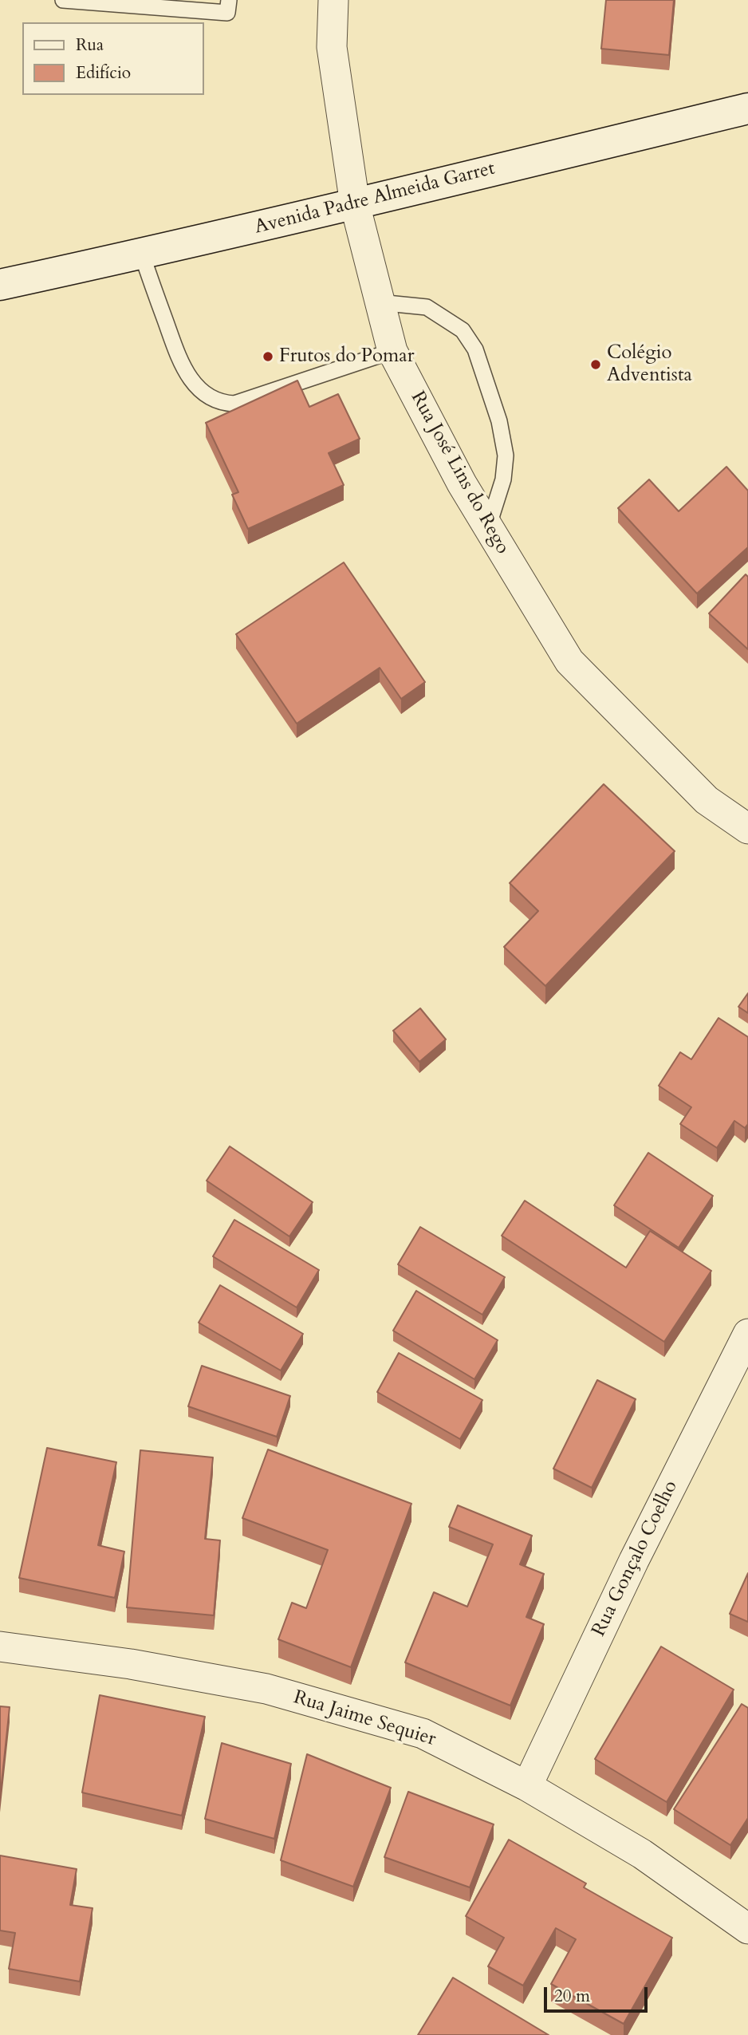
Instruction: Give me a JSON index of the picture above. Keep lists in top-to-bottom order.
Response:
{
  "streets": {
    "main road": ["Avenida Padre Almeida Garret"],
    "street": ["Rua José Lins do Rego", "Rua Gonçalo Coelho", "Rua Jaime Sequier"]
  },
  "crossings": [
    ["Avenida Padre Almeida Garret", "Rua José Lins do Rego"],
    ["Rua Gonçalo Coelho", "Rua Jaime Sequier"]
  ],
  "places": ["Frutos do Pomar", "Colégio Adventista"],
  "legend": ["Rua", "Edifício"],
  "scale_bar": "20 m"
}
